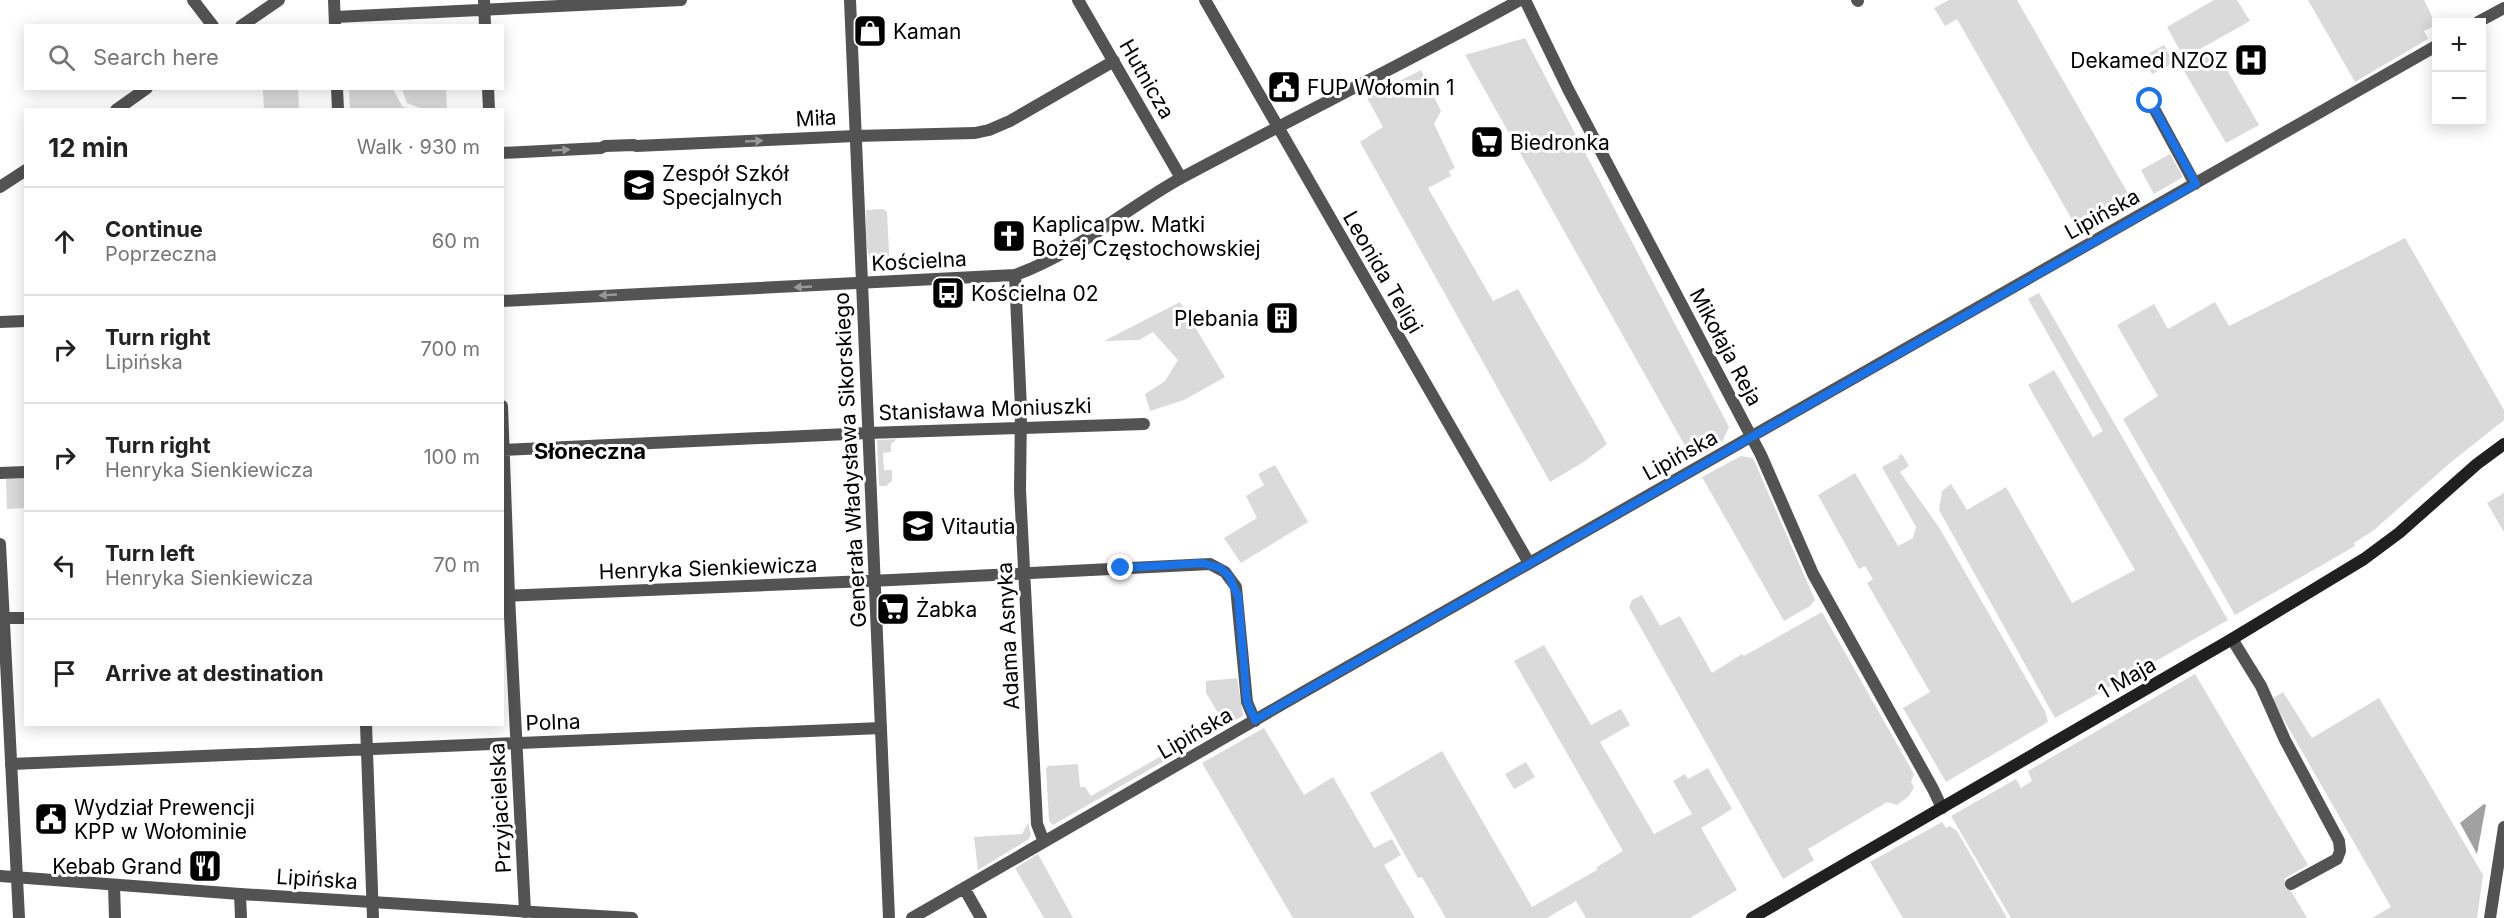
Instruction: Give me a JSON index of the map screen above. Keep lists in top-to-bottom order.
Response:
{
  "streets": {
    "main road": ["1 Maja"],
    "street": [
      "Hutnicza",
      "Miła",
      "Lipińska",
      "Kościelna",
      "Leonida Teligi",
      "Mikołaja Reja",
      "Stanisława Moniuszki",
      "Generała Władysława Sikorskiego",
      "Henryka Sienkiewicza",
      "Adama Asnyka",
      "Polna",
      "Przyjacielska"
    ]
  },
  "crossings": [
    ["Hutnicza", "Miła"],
    ["Hutnicza", "Kościelna"],
    ["Miła", "Generała Władysława Sikorskiego"],
    ["Lipińska", "Leonida Teligi"],
    ["Lipińska", "Mikołaja Reja"],
    ["Lipińska", "Henryka Sienkiewicza"],
    ["Lipińska", "Adama Asnyka"],
    ["Lipińska", "Przyjacielska"],
    ["Kościelna", "Leonida Teligi"],
    ["Kościelna", "Mikołaja Reja"],
    ["Kościelna", "Generała Władysława Sikorskiego"],
    ["Kościelna", "Adama Asnyka"],
    ["Mikołaja Reja", "1 Maja"],
    ["Stanisława Moniuszki", "Generała Władysława Sikorskiego"],
    ["Stanisława Moniuszki", "Adama Asnyka"],
    ["Generała Władysława Sikorskiego", "Henryka Sienkiewicza"],
    ["Generała Władysława Sikorskiego", "Polna"],
    ["Henryka Sienkiewicza", "Adama Asnyka"],
    ["Henryka Sienkiewicza", "Przyjacielska"],
    ["Polna", "Przyjacielska"]
  ],
  "one_way": ["Miła"],
  "districts": ["Słoneczna"],
  "places": {
    "shop": ["Kaman"],
    "hospital": ["Dekamed NZOZ"],
    "public building": ["FUP Wołomin 1", "Wydział Prewencji KPP w Wołominie"],
    "supermarket": ["Biedronka", "Żabka"],
    "school or university": ["Zespół Szkół Specjalnych", "Vitautia"],
    "church": ["Kaplica pw. Matki Bożej Częstochowskiej"],
    "bus stop": ["Kościelna 02"],
    "building": ["Plebania"],
    "restaurant": ["Kebab Grand"]
  },
  "page": {
    "map_buttons": ["+", "−"],
    "search": "Search here",
    "heading": ["12 min", "Walk · 930 m"],
    "list": [
      ["Continue", "Poprzeczna", "60 m"],
      ["Turn right", "Lipińska", "700 m"],
      ["Turn right", "Henryka Sienkiewicza", "100 m"],
      ["Turn left", "Henryka Sienkiewicza", "70 m"],
      "Arrive at destination"
    ]
  }
}
